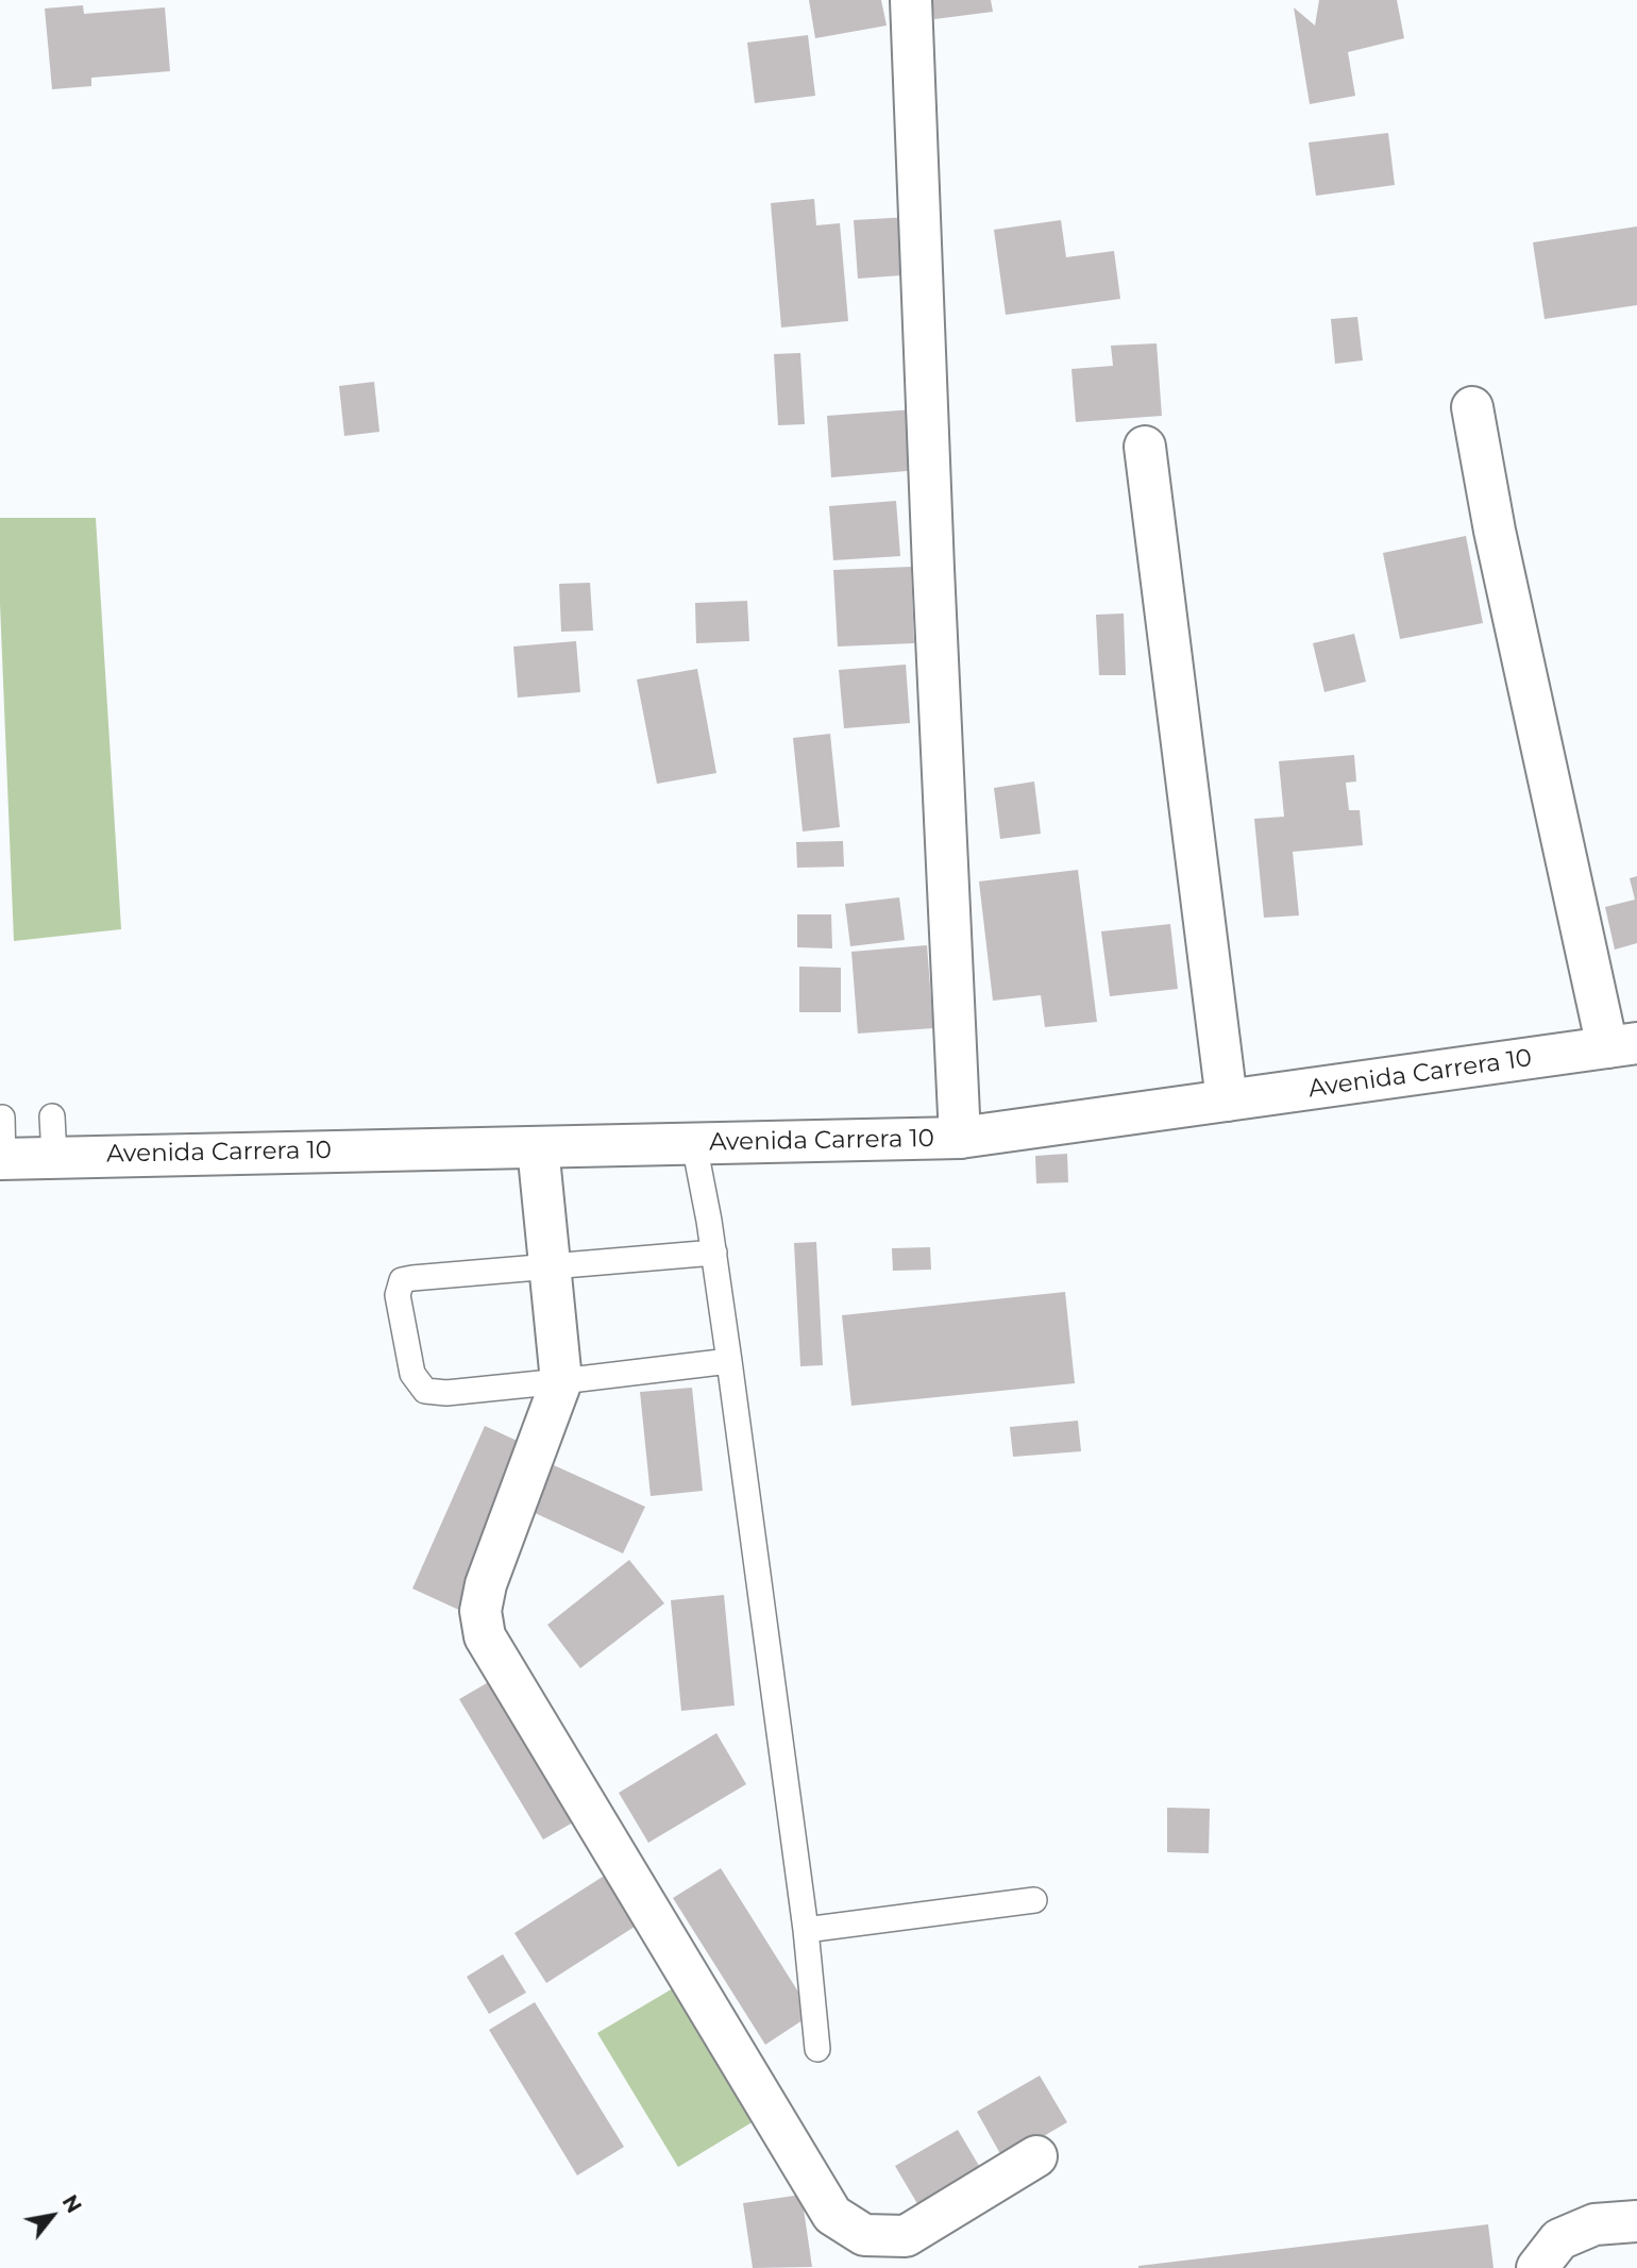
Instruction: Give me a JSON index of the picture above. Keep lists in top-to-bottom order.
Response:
{
  "streets": {
    "street": ["Avenida Carrera 10"]
  },
  "north": "top right"
}
